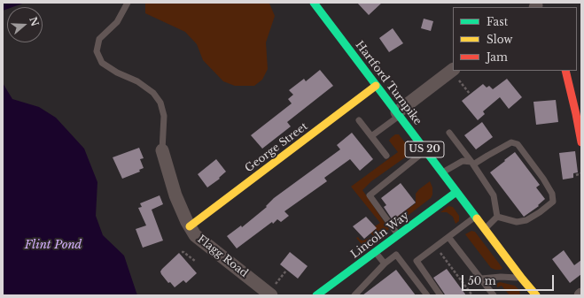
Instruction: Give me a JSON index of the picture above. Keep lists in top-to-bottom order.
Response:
{
  "streets": {
    "street": [
      "Hartford Turnpike",
      "George Street",
      "US 20",
      "Lincoln Way",
      "Flagg Road"
    ]
  },
  "crossings": [
    ["Hartford Turnpike", "George Street"],
    ["Hartford Turnpike", "Lincoln Way"],
    ["George Street", "Flagg Road"]
  ],
  "water": ["Flint Pond"],
  "legend": ["Fast", "Slow", "Jam"],
  "scale_bar": "50 m",
  "north": "right"
}
